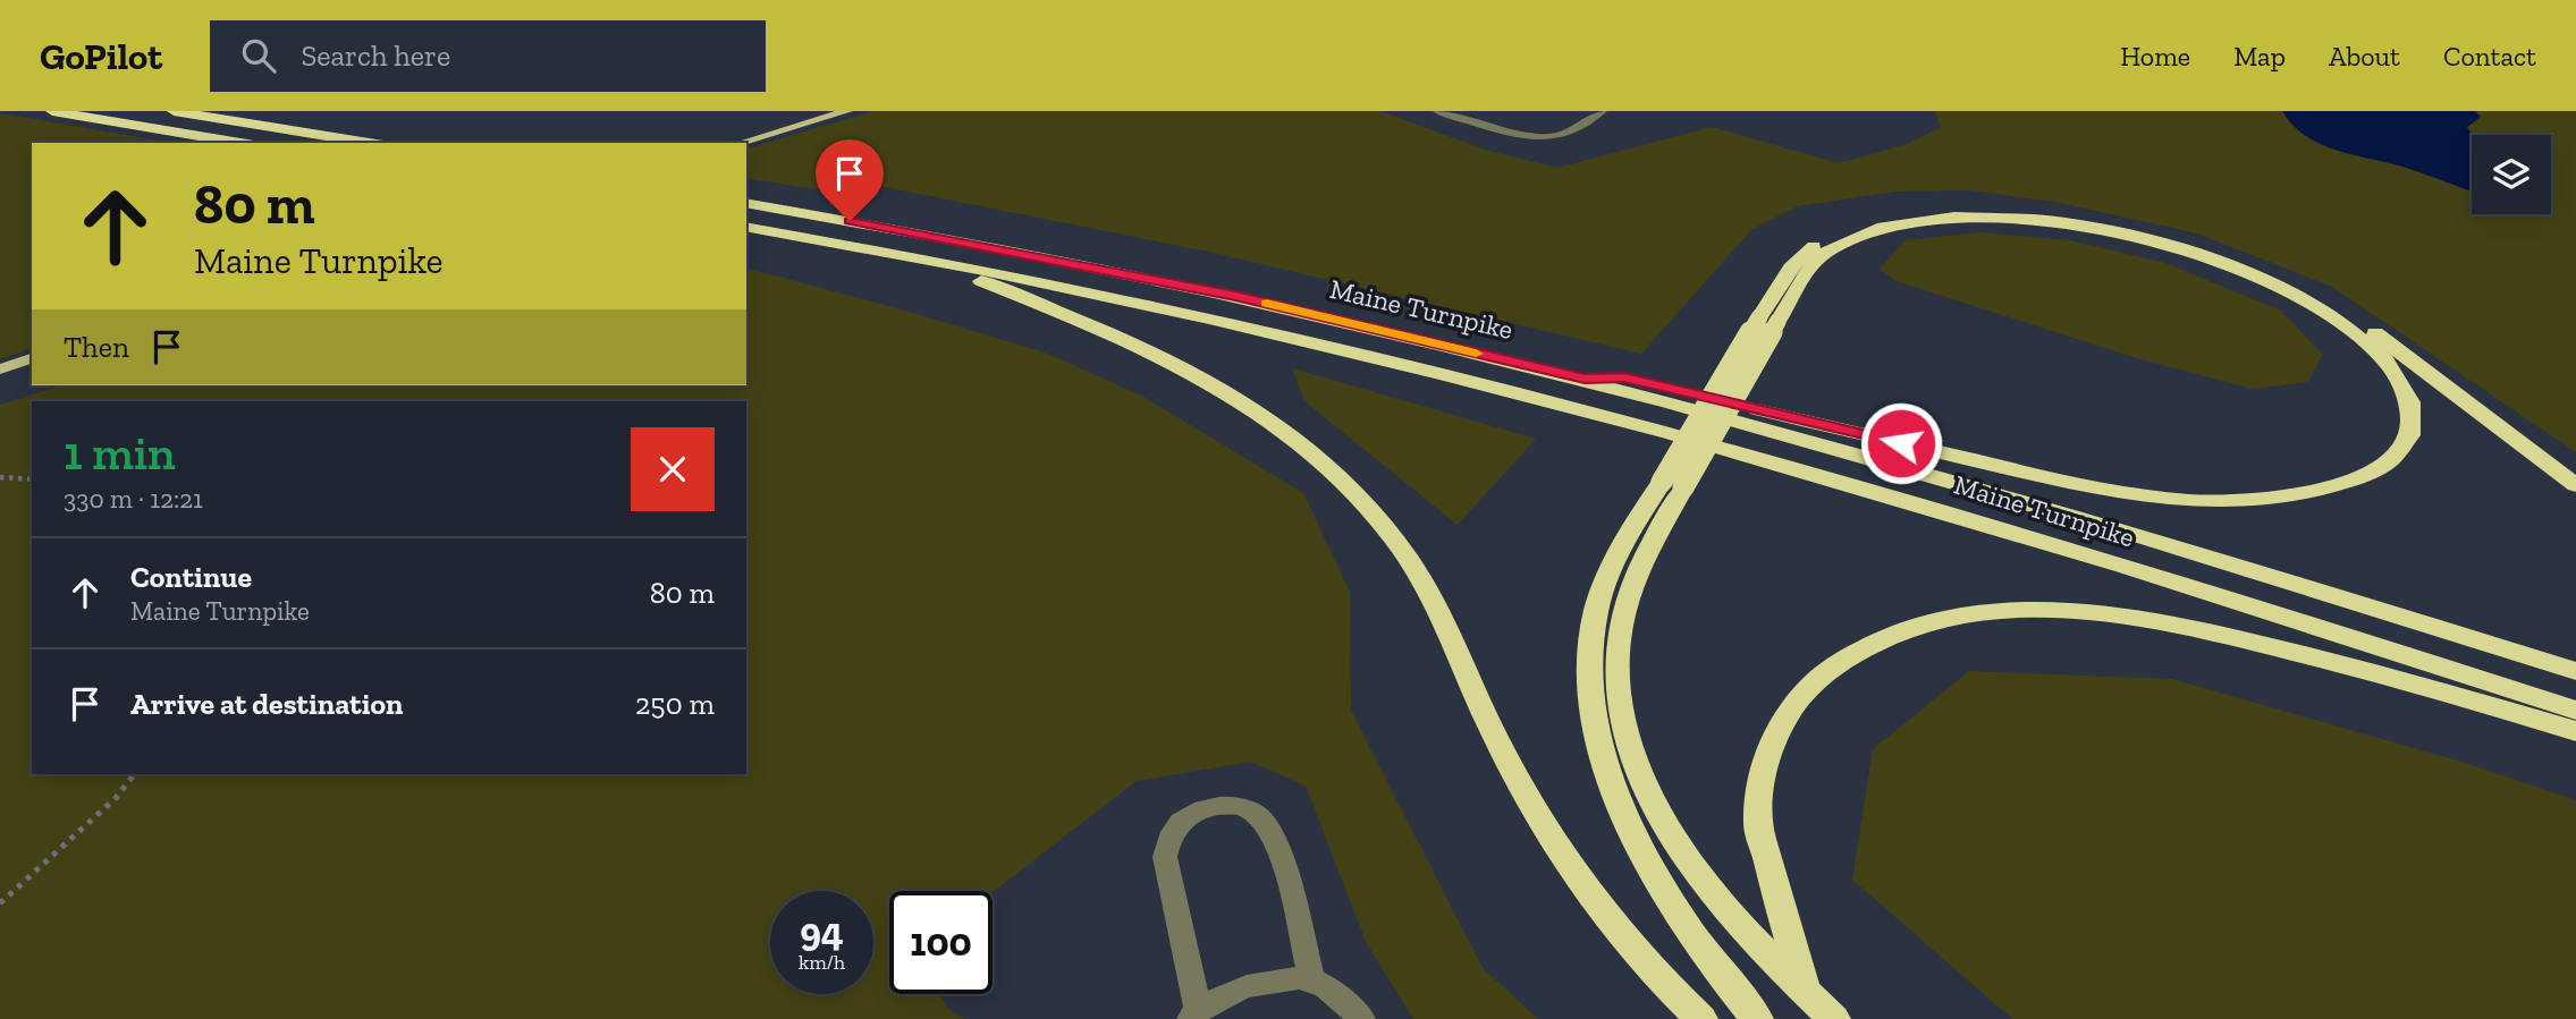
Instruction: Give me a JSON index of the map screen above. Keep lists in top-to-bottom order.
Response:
{
  "streets": {
    "highway": ["Maine Turnpike"]
  },
  "page": {
    "header": "GoPilot",
    "search": "Search here",
    "nav": [
      "Home",
      "Map",
      "About",
      "Contact"
    ],
    "turn": ["80 m", "Maine Turnpike"],
    "then": "Then",
    "heading": ["1 min", "330 m · 12:21"],
    "list": [
      {
        "name": "Continue",
        "note": "Maine Turnpike",
        "value": "80 m"
      },
      {
        "name": "Arrive at destination",
        "value": "250 m"
      }
    ],
    "speed": "94 km/h",
    "limit": "100"
  }
}
